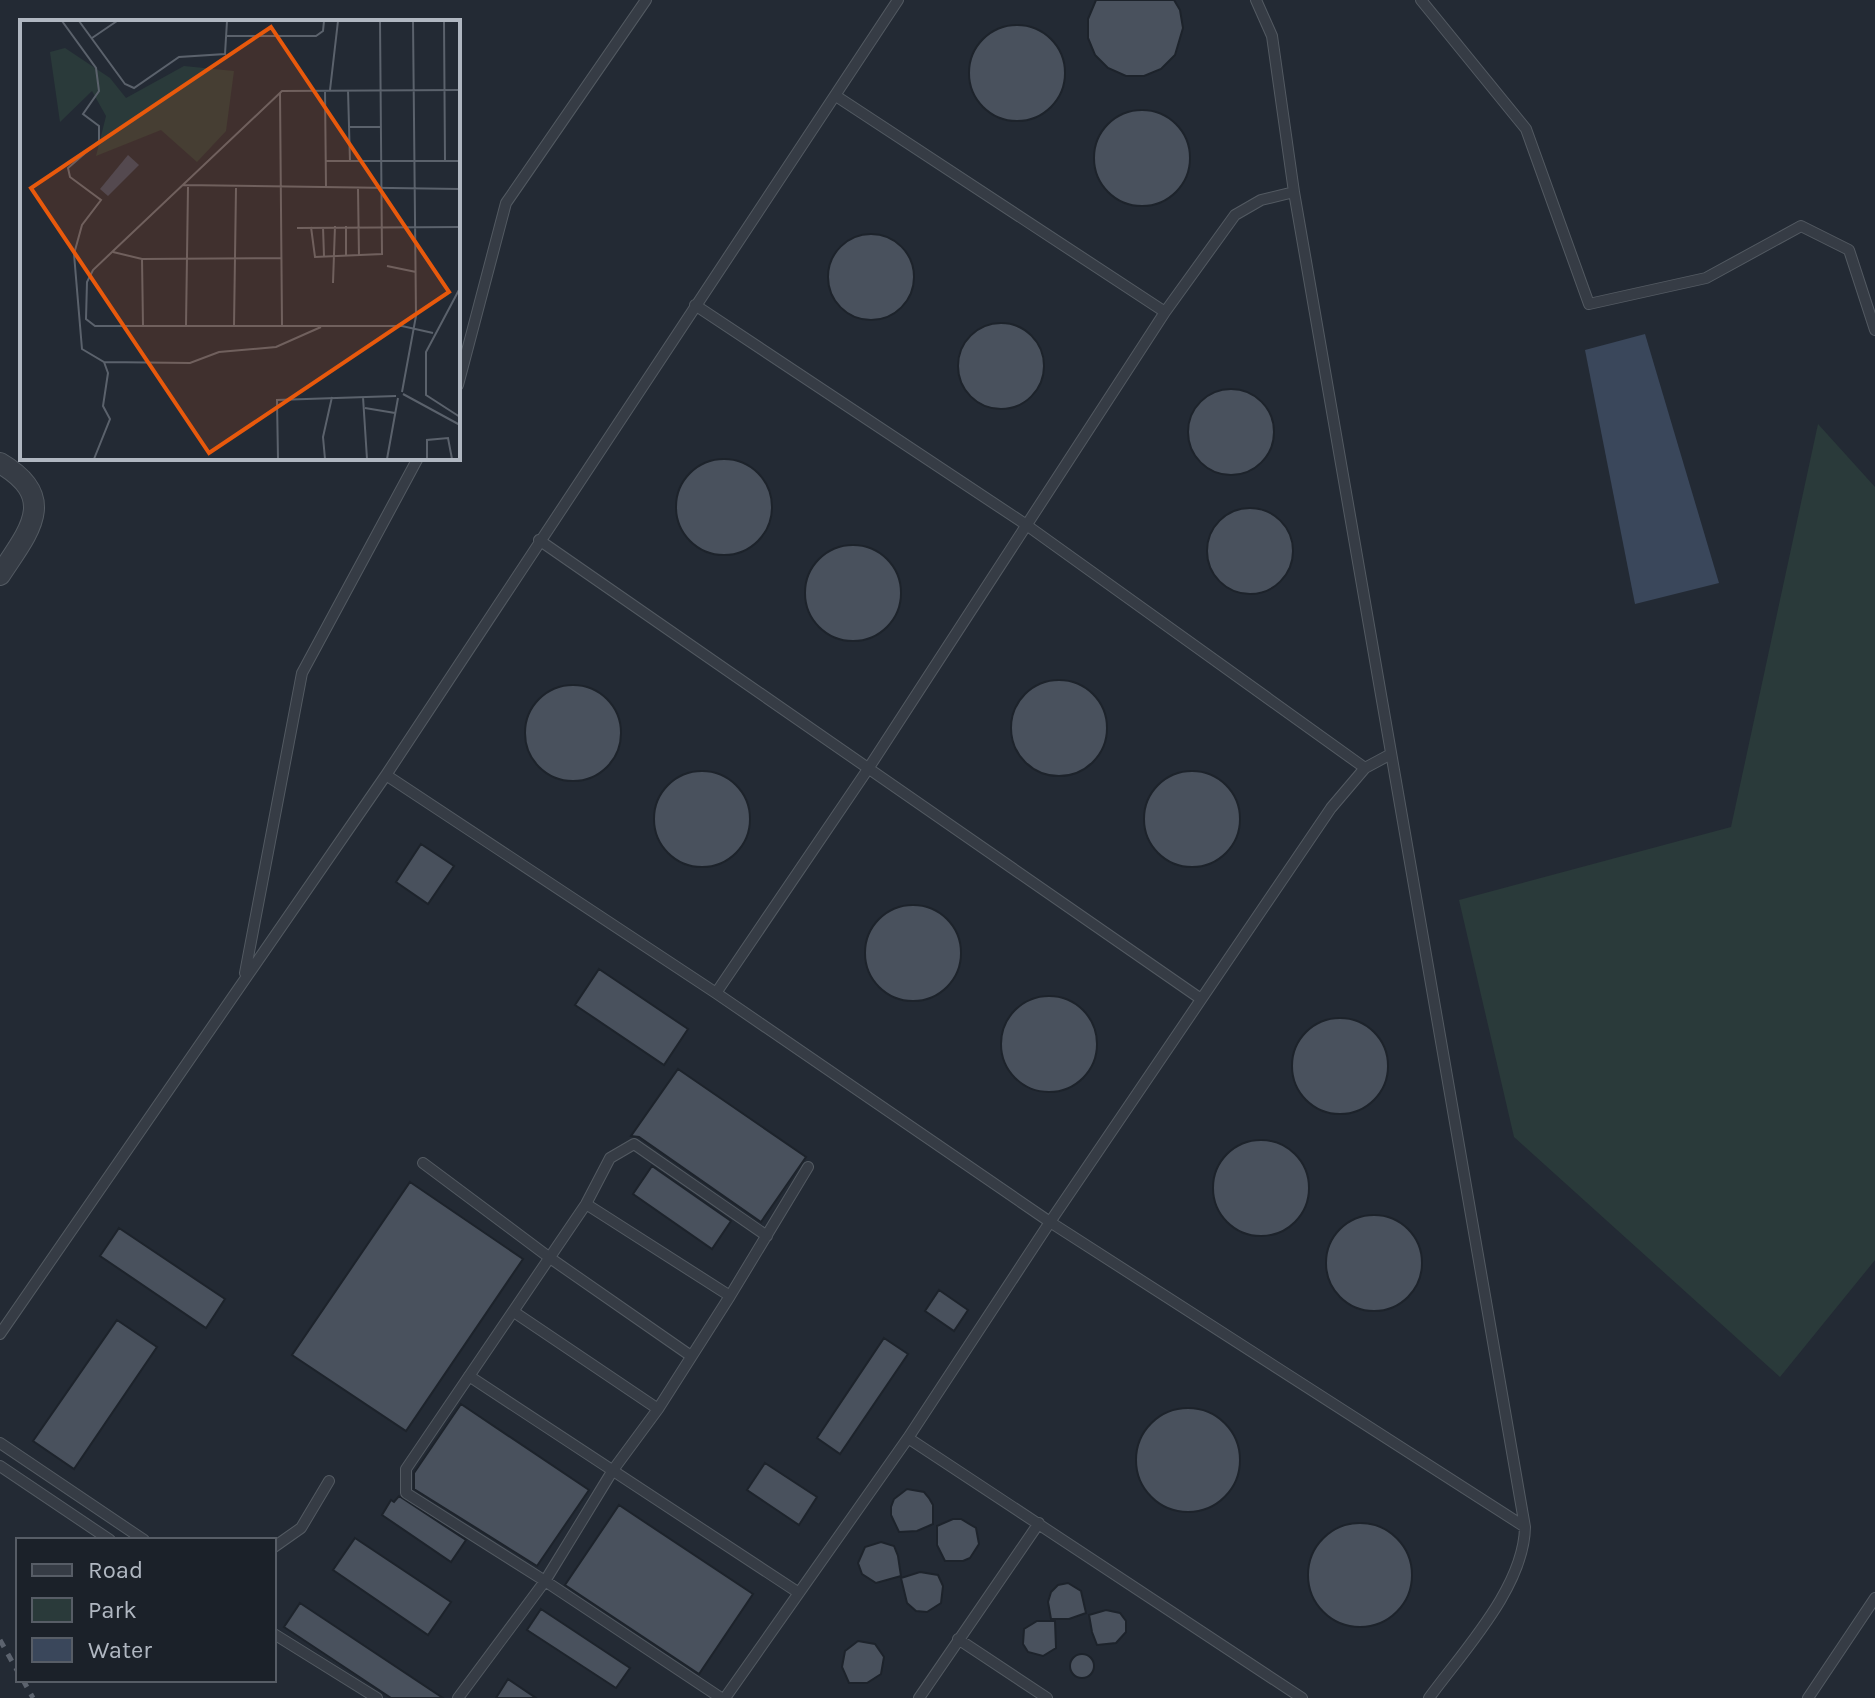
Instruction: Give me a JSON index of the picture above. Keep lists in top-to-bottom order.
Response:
{
  "legend": ["Road", "Park", "Water"]
}
